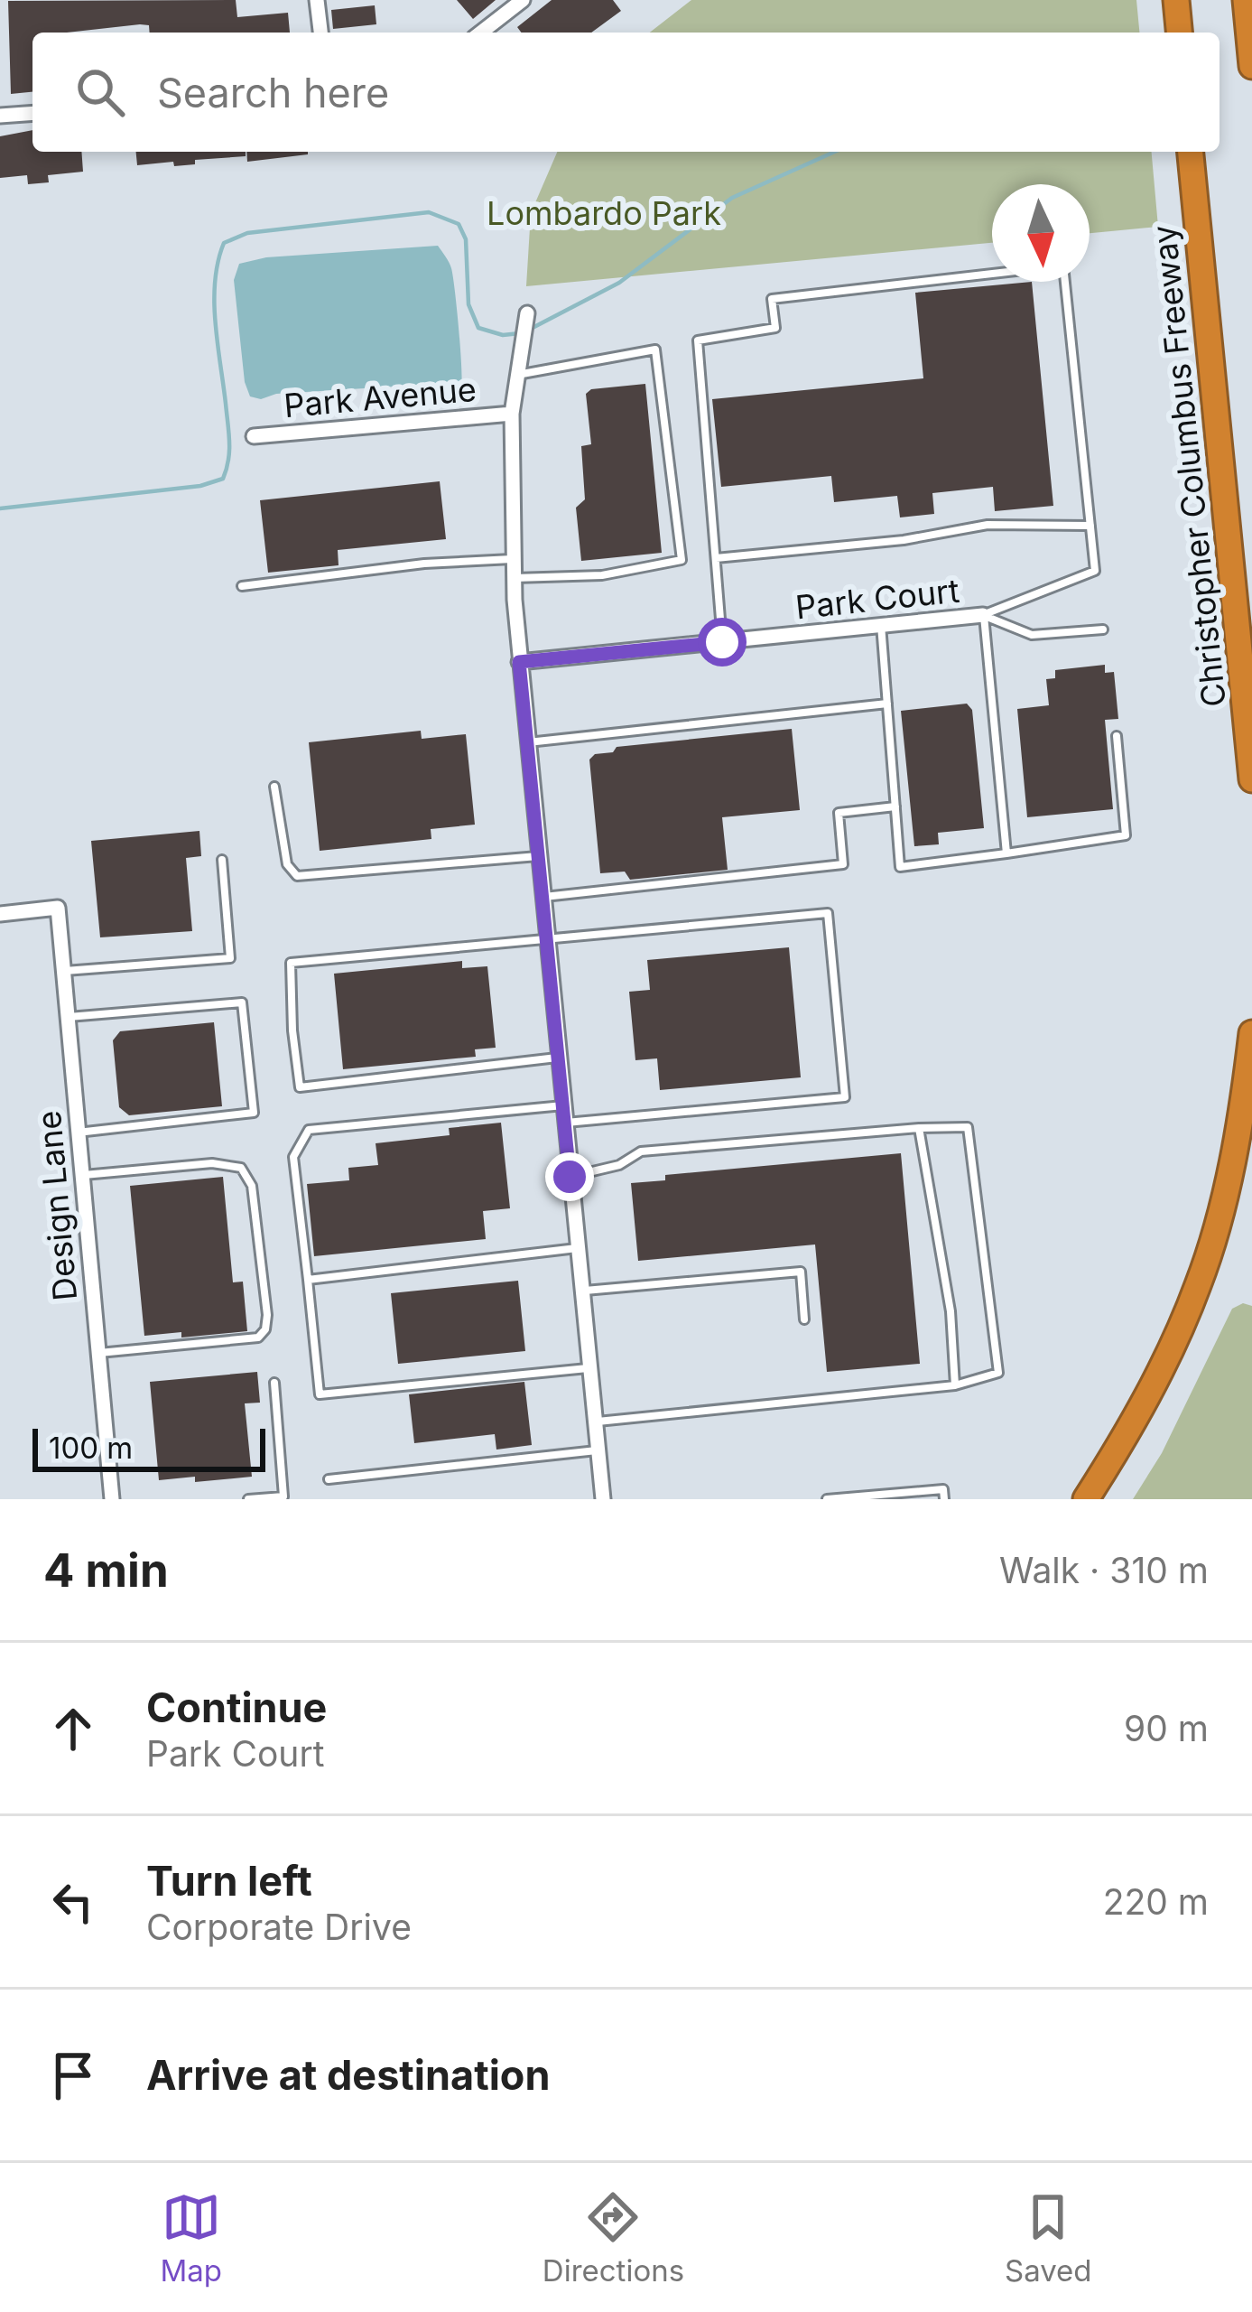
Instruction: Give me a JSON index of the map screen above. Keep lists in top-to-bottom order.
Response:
{
  "streets": {
    "highway": ["Christopher Columbus Freeway"],
    "street": ["Park Avenue", "Park Court", "Design Lane"]
  },
  "parks": ["Lombardo Park"],
  "scale_bar": "100 m",
  "north": "bottom",
  "page": {
    "search": "Search here",
    "scale": "100 m",
    "heading": ["4 min", "Walk · 310 m"],
    "list": [
      ["Continue", "Park Court", "90 m"],
      ["Turn left", "Corporate Drive", "220 m"],
      "Arrive at destination"
    ],
    "nav": ["Map", "Directions", "Saved"]
  }
}
